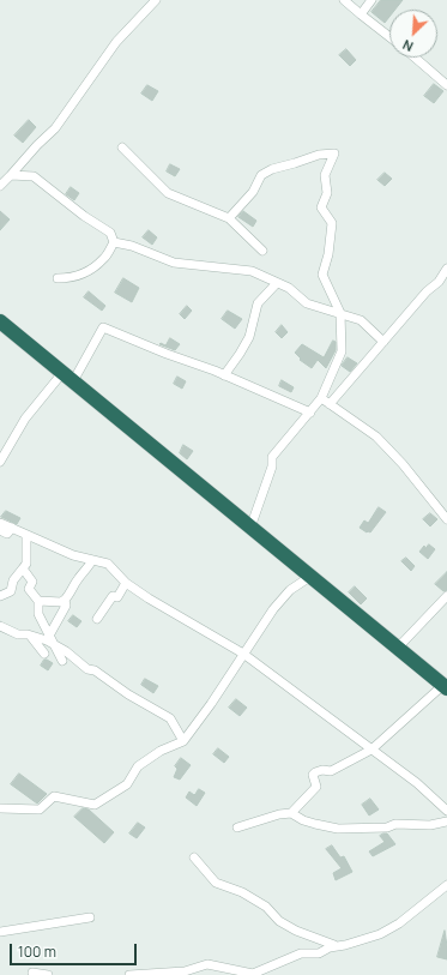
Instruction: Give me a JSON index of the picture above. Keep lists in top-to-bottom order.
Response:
{
  "scale_bar": "100 m",
  "north": "bottom left"
}
